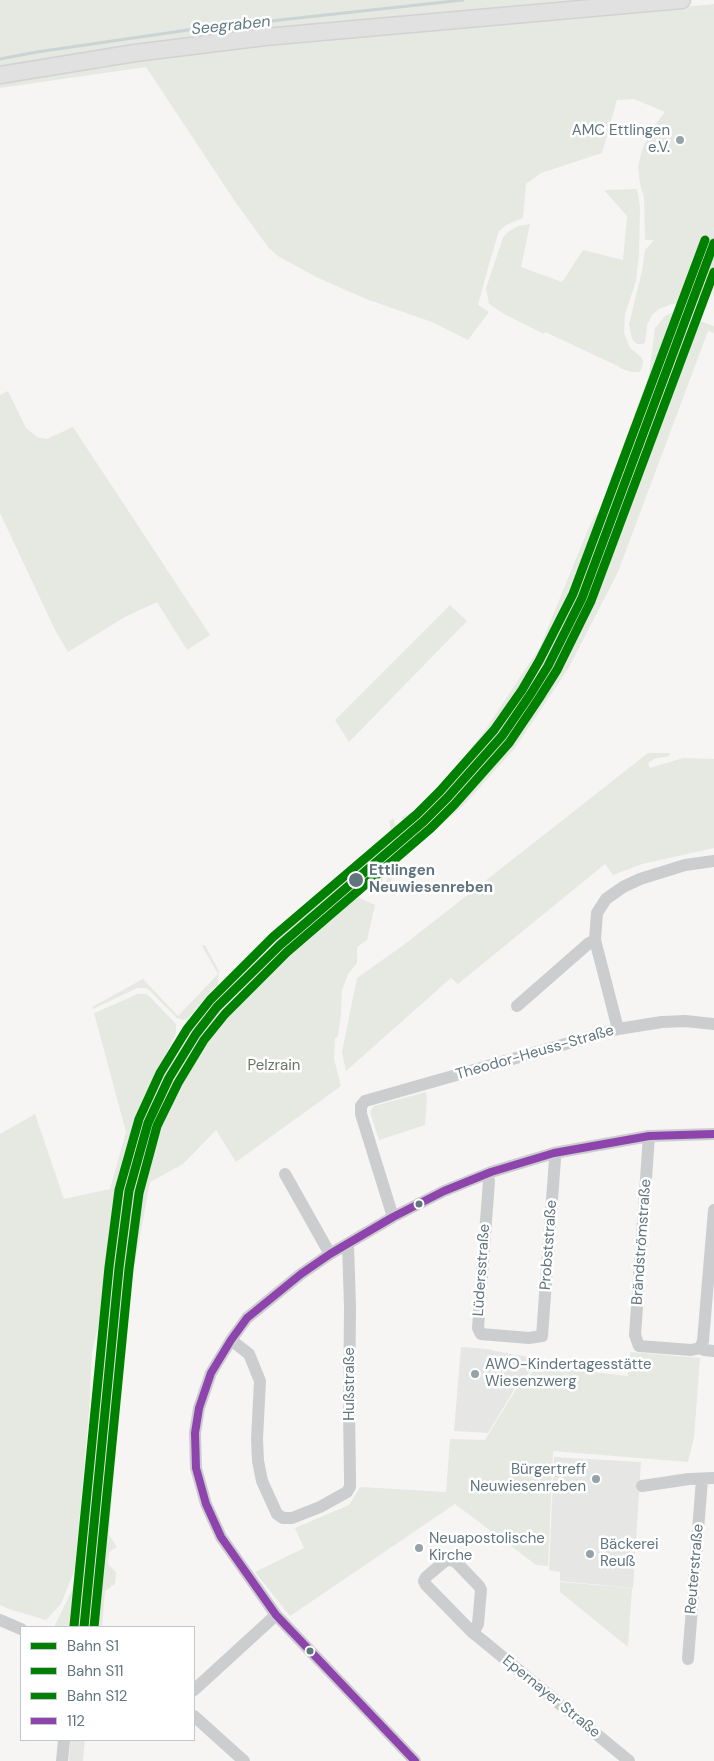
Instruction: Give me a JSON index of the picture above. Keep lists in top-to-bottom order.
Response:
{
  "streets": {
    "street": [
      "Theodor-Heuss-Straße",
      "Brändströmstraße",
      "Probststraße",
      "Lüdersstraße",
      "Hußstraße",
      "Reuterstraße",
      "Epernayer Straße"
    ]
  },
  "crossings": [
    ["Probststraße", "Lüdersstraße"]
  ],
  "water": ["Seegraben"],
  "parks": ["Pelzrain"],
  "places": [
    "AMC Ettlingen e.V.",
    "Ettlingen Neuwiesenreben",
    "AWO-Kindertagesstätte Wiesenzwerg",
    "Bürgertreff Neuwiesenreben",
    "Neuapostolische Kirche",
    "Bäckerei Reuß"
  ],
  "lines": [
    "rail line S12",
    "rail line S1",
    "rail line S11",
    "transit line 112"
  ],
  "legend": [
    "Bahn S1",
    "Bahn S11",
    "Bahn S12",
    "112"
  ]
}
